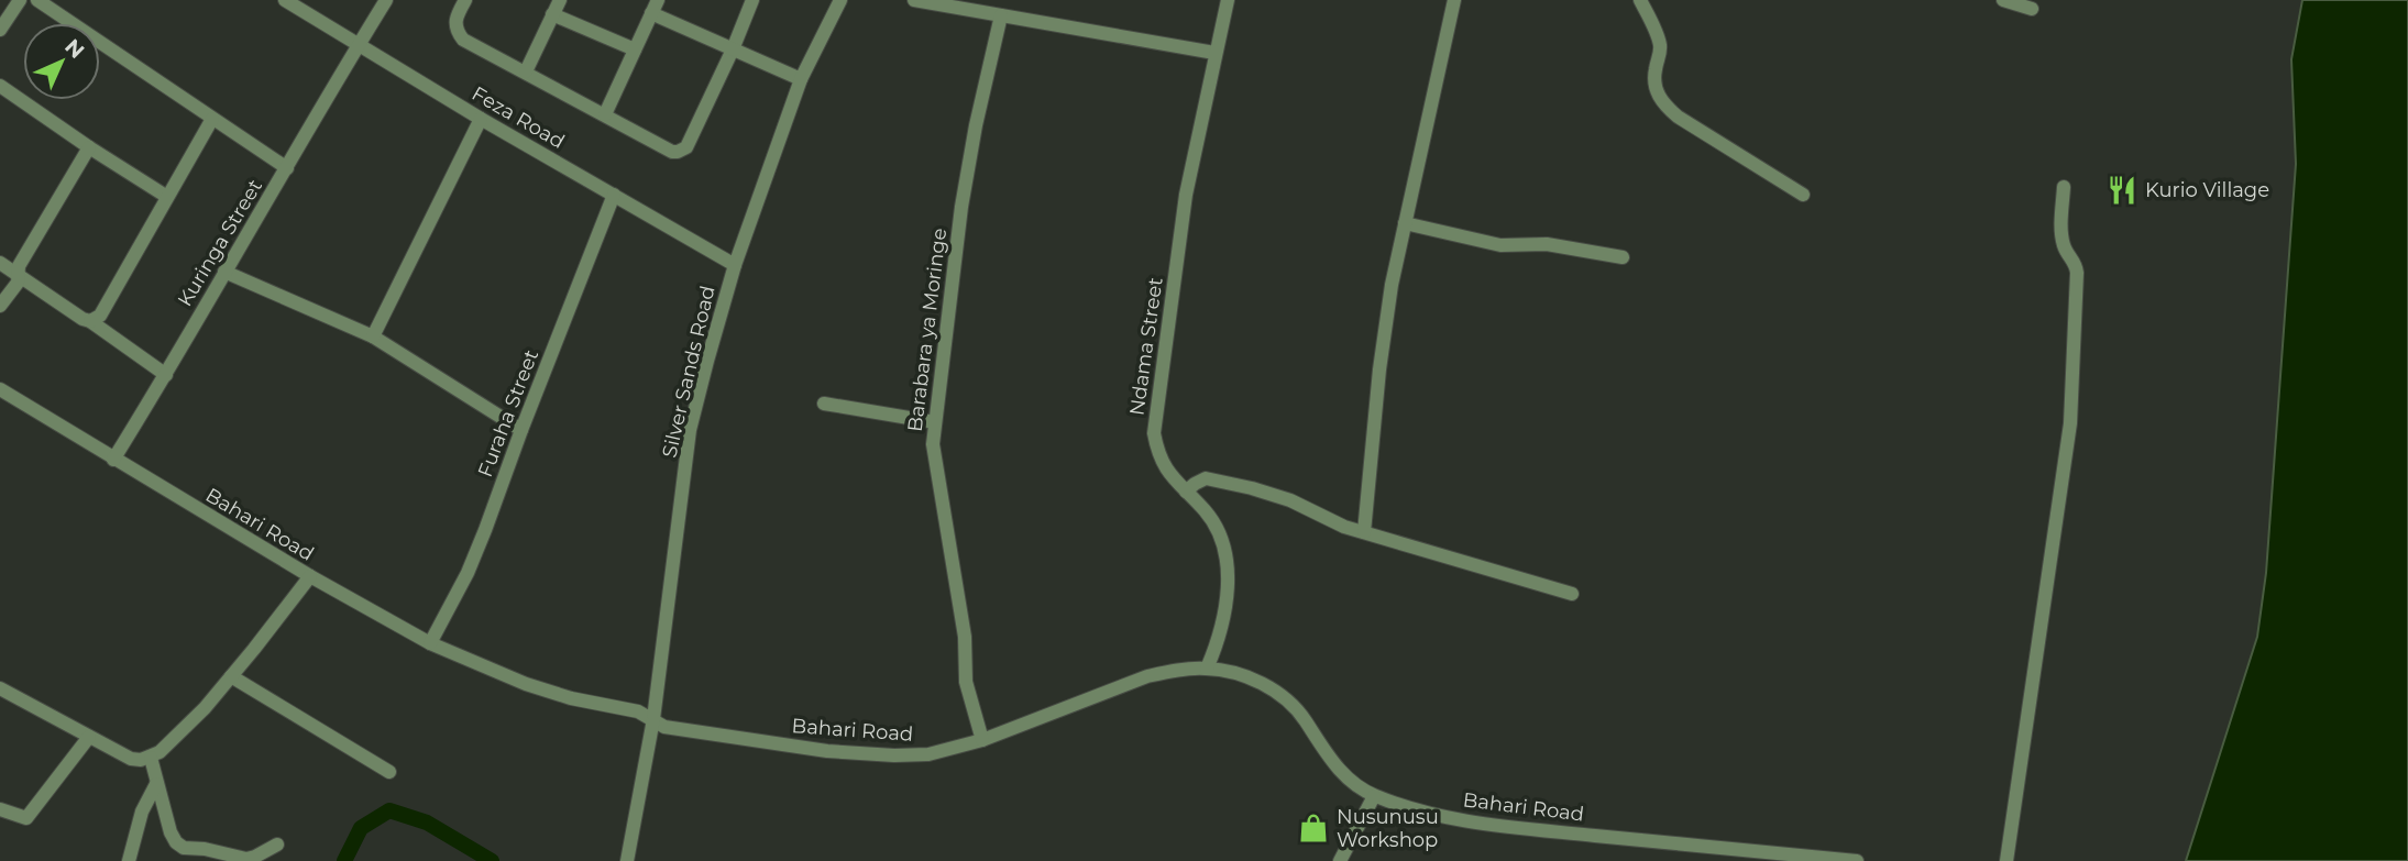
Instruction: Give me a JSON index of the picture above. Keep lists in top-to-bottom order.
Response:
{
  "streets": {
    "street": [
      "Feza Road",
      "Kuringa Street",
      "Barabara ya Moringe",
      "Ndama Street",
      "Silver Sands Road",
      "Furaha Street",
      "Bahari Road"
    ]
  },
  "crossings": [
    ["Feza Road", "Kuringa Street"],
    ["Feza Road", "Silver Sands Road"],
    ["Feza Road", "Furaha Street"],
    ["Kuringa Street", "Bahari Road"],
    ["Barabara ya Moringe", "Bahari Road"],
    ["Ndama Street", "Bahari Road"],
    ["Silver Sands Road", "Bahari Road"],
    ["Furaha Street", "Bahari Road"]
  ],
  "places": {
    "restaurant": ["Kurio Village"],
    "shop": ["Nusunusu Workshop"]
  },
  "north": "top right"
}
